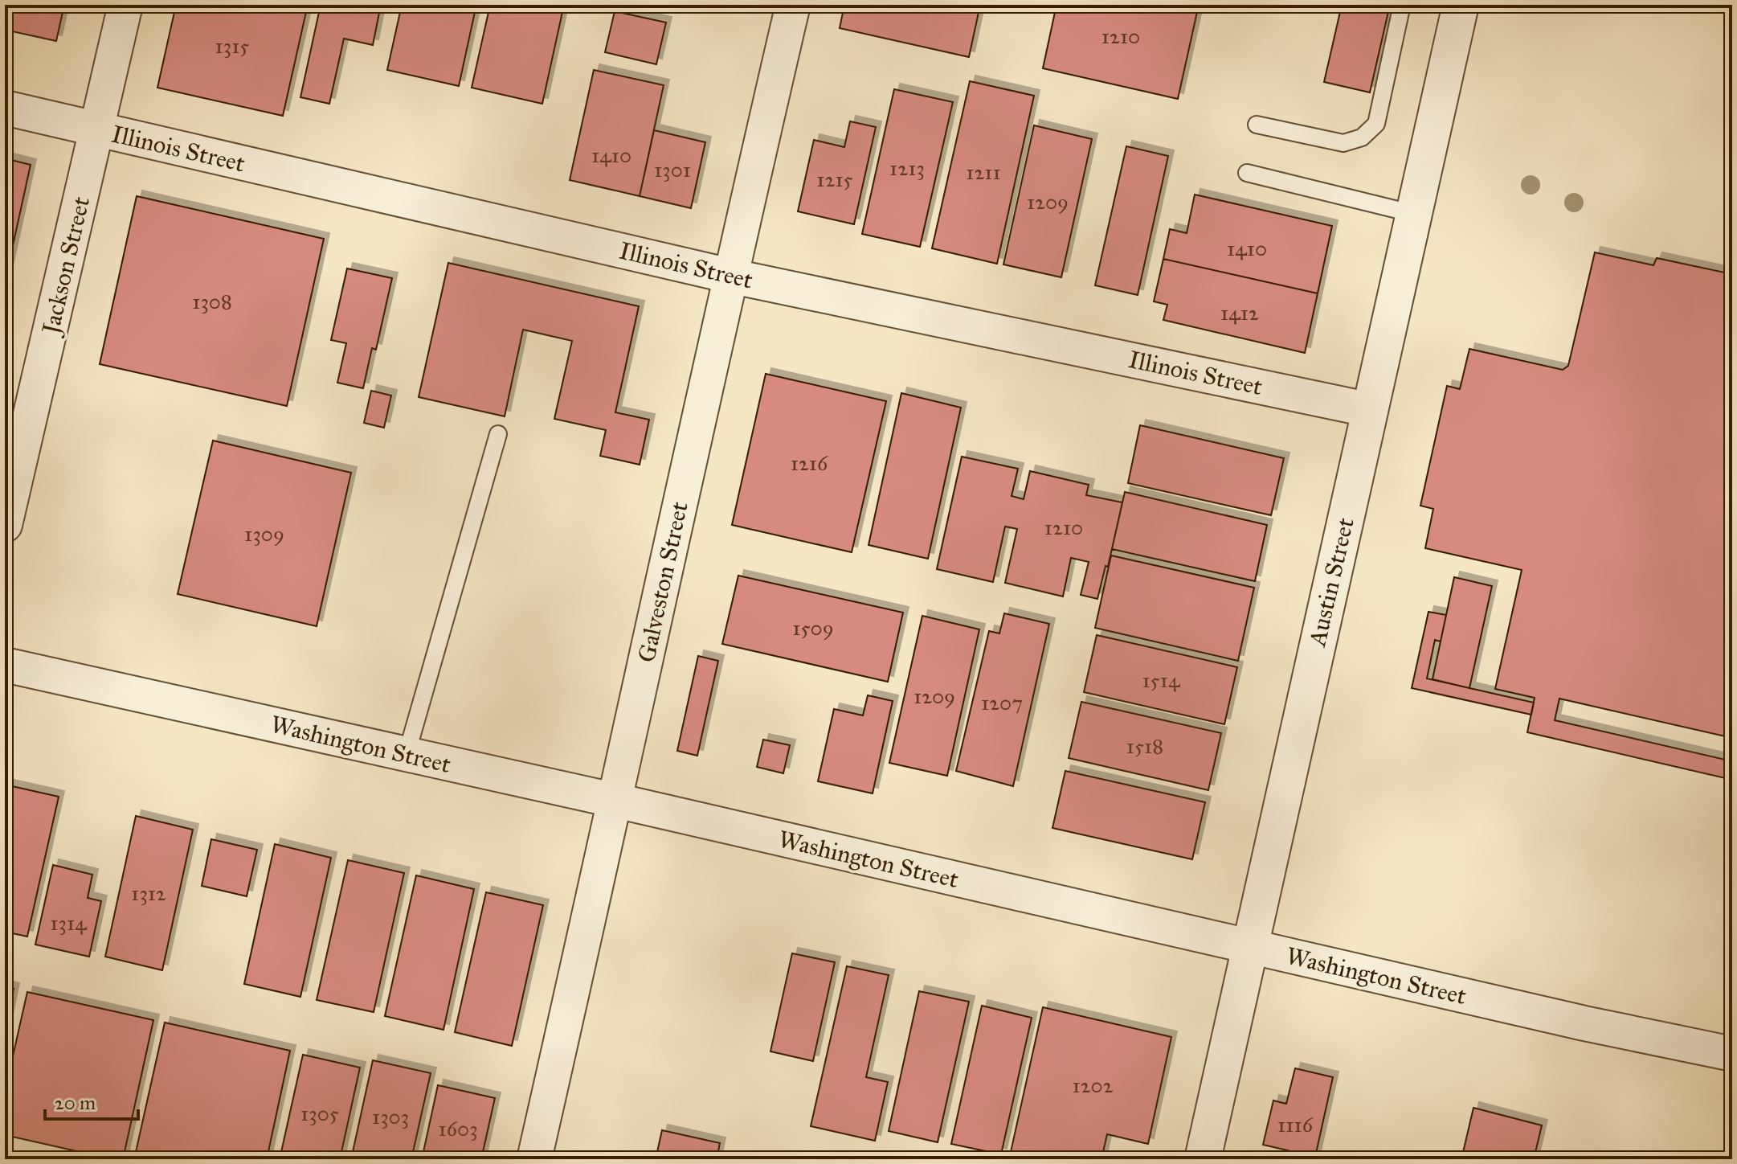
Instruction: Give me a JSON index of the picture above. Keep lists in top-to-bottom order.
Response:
{
  "streets": {
    "street": [
      "Illinois Street",
      "Jackson Street",
      "Galveston Street",
      "Austin Street",
      "Washington Street"
    ]
  },
  "crossings": [
    ["Illinois Street", "Jackson Street"],
    ["Illinois Street", "Galveston Street"],
    ["Illinois Street", "Austin Street"],
    ["Galveston Street", "Washington Street"],
    ["Austin Street", "Washington Street"]
  ],
  "house_numbers": [
    "1210",
    "1315",
    "1410",
    "1213",
    "1301",
    "1211",
    "1215",
    "1209",
    "1410",
    "1308",
    "1412",
    "1216",
    "1210",
    "1309",
    "1509",
    "1514",
    "1209",
    "1207",
    "1518",
    "1312",
    "1314",
    "1202",
    "1305",
    "1303",
    "1116",
    "1603"
  ],
  "scale_bar": "20 m"
}
